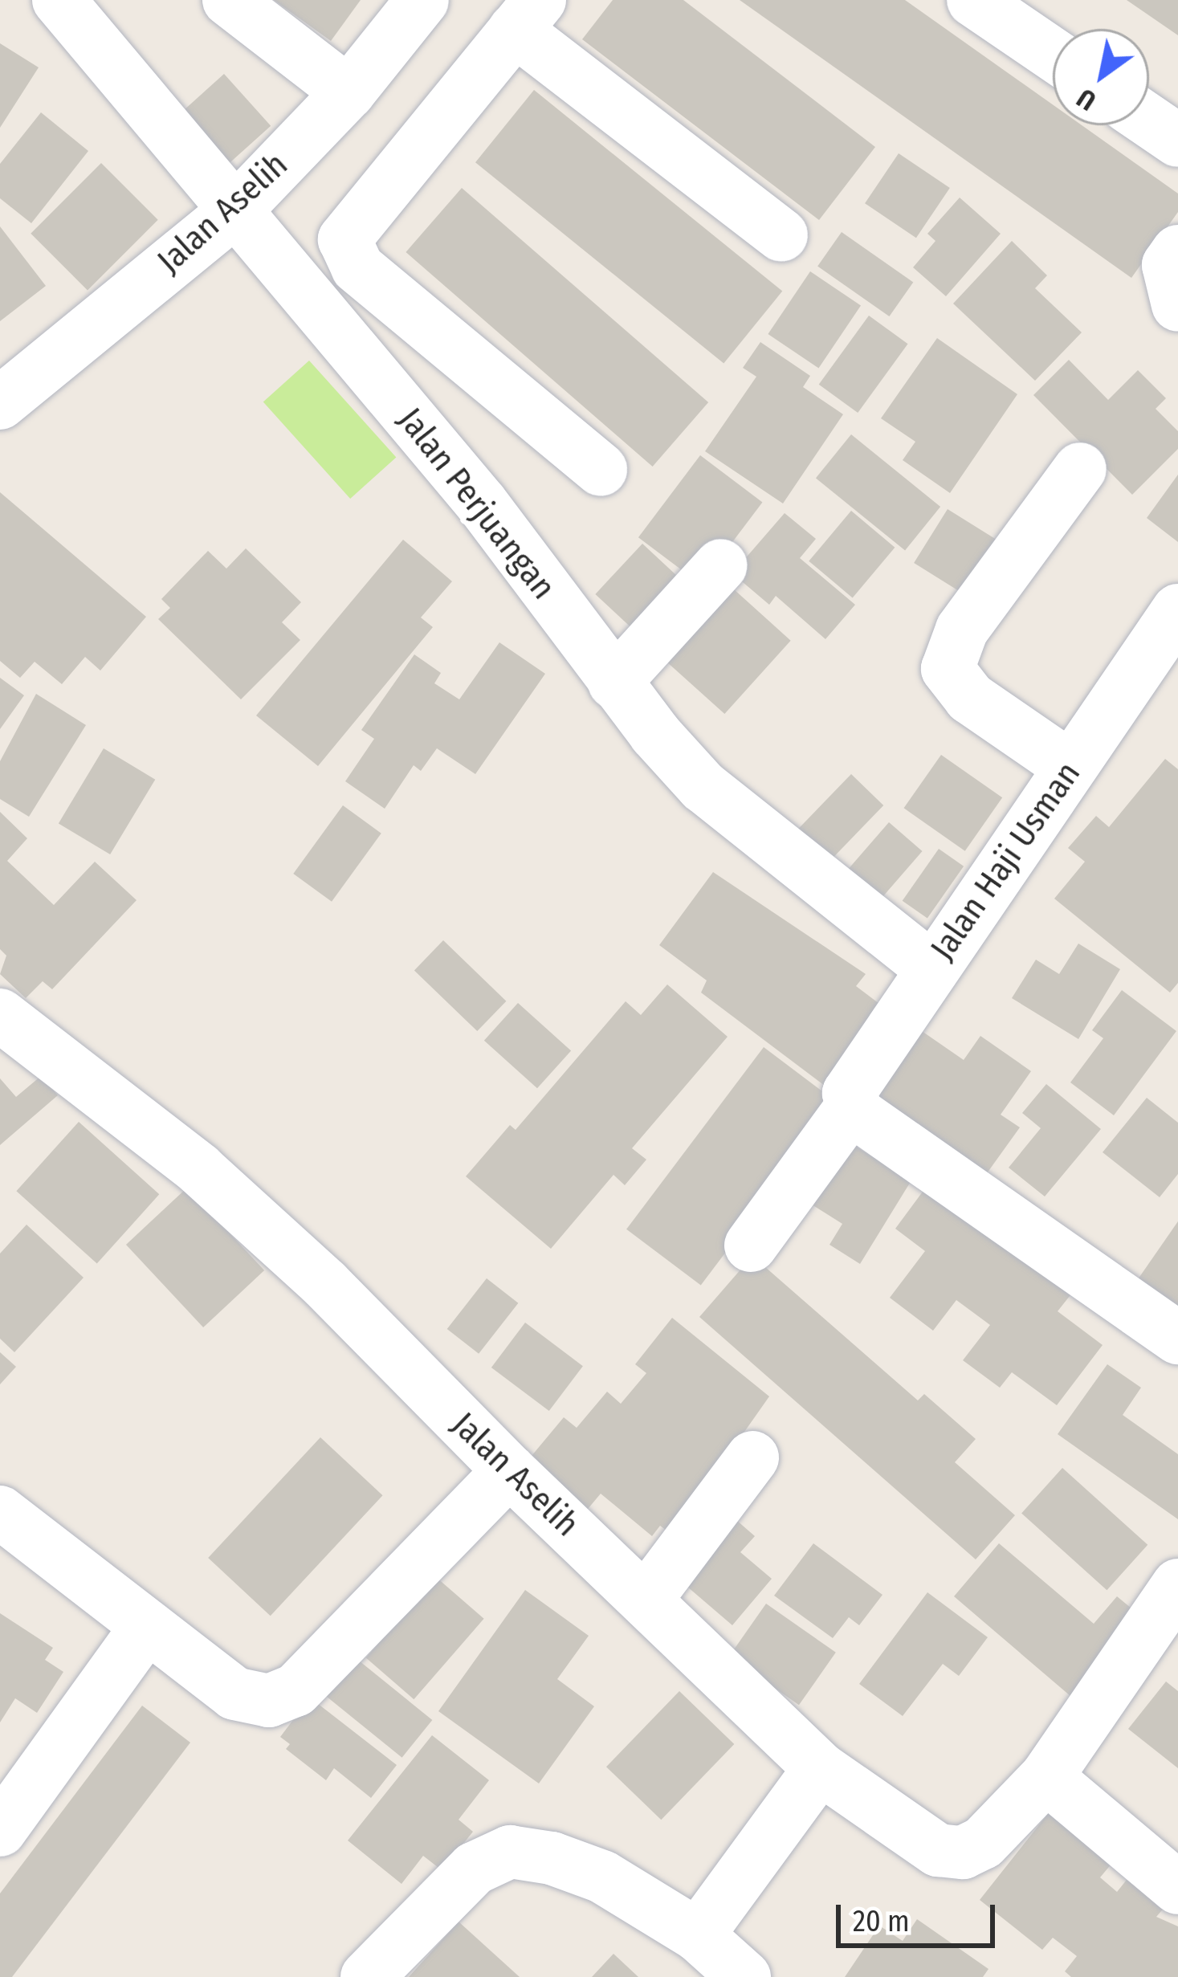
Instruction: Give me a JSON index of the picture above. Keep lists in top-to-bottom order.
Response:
{
  "streets": {
    "street": ["Jalan Aselih", "Jalan Perjuangan", "Jalan Haji Usman"]
  },
  "crossings": [
    ["Jalan Aselih", "Jalan Perjuangan"],
    ["Jalan Perjuangan", "Jalan Haji Usman"]
  ],
  "scale_bar": "20 m",
  "north": "bottom left"
}
